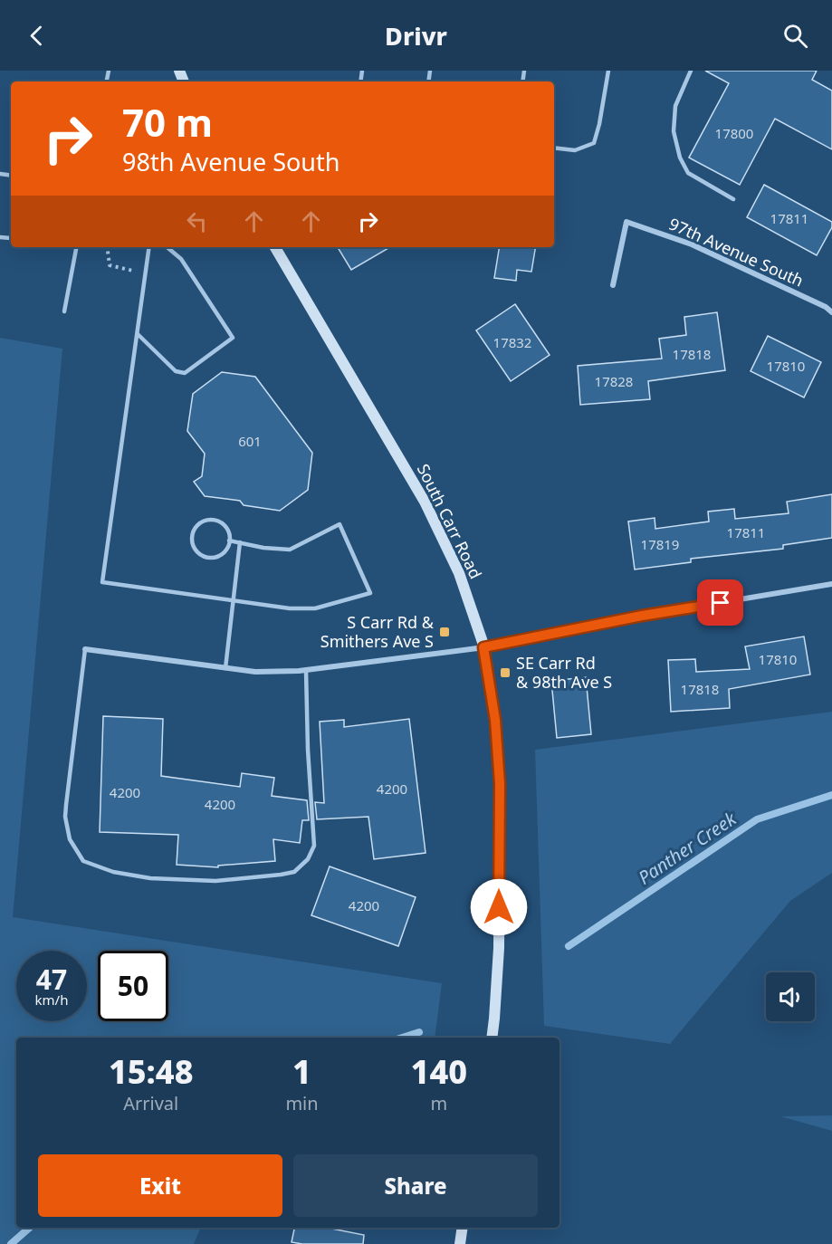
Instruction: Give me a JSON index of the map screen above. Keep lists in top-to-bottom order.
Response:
{
  "streets": {
    "main road": ["South Carr Road"],
    "street": ["97th Avenue South"]
  },
  "water": ["Panther Creek"],
  "places": {
    "transit": ["S Carr Rd & Smithers Ave S", "SE Carr Rd & 98th Ave S"]
  },
  "house_numbers": [
    "17800",
    "17811",
    "17832",
    "17818",
    "17810",
    "17828",
    "601",
    "17811",
    "17819",
    "17810",
    "17818",
    "4200",
    "4200",
    "4200",
    "4200"
  ],
  "page": {
    "header": "Drivr",
    "turn": ["70 m", "98th Avenue South"],
    "speed": "47 km/h",
    "limit": "50",
    "eta": [
      "15:48",
      "Arrival",
      "1",
      "min",
      "140",
      "m"
    ],
    "buttons": ["Exit", "Share"]
  }
}
